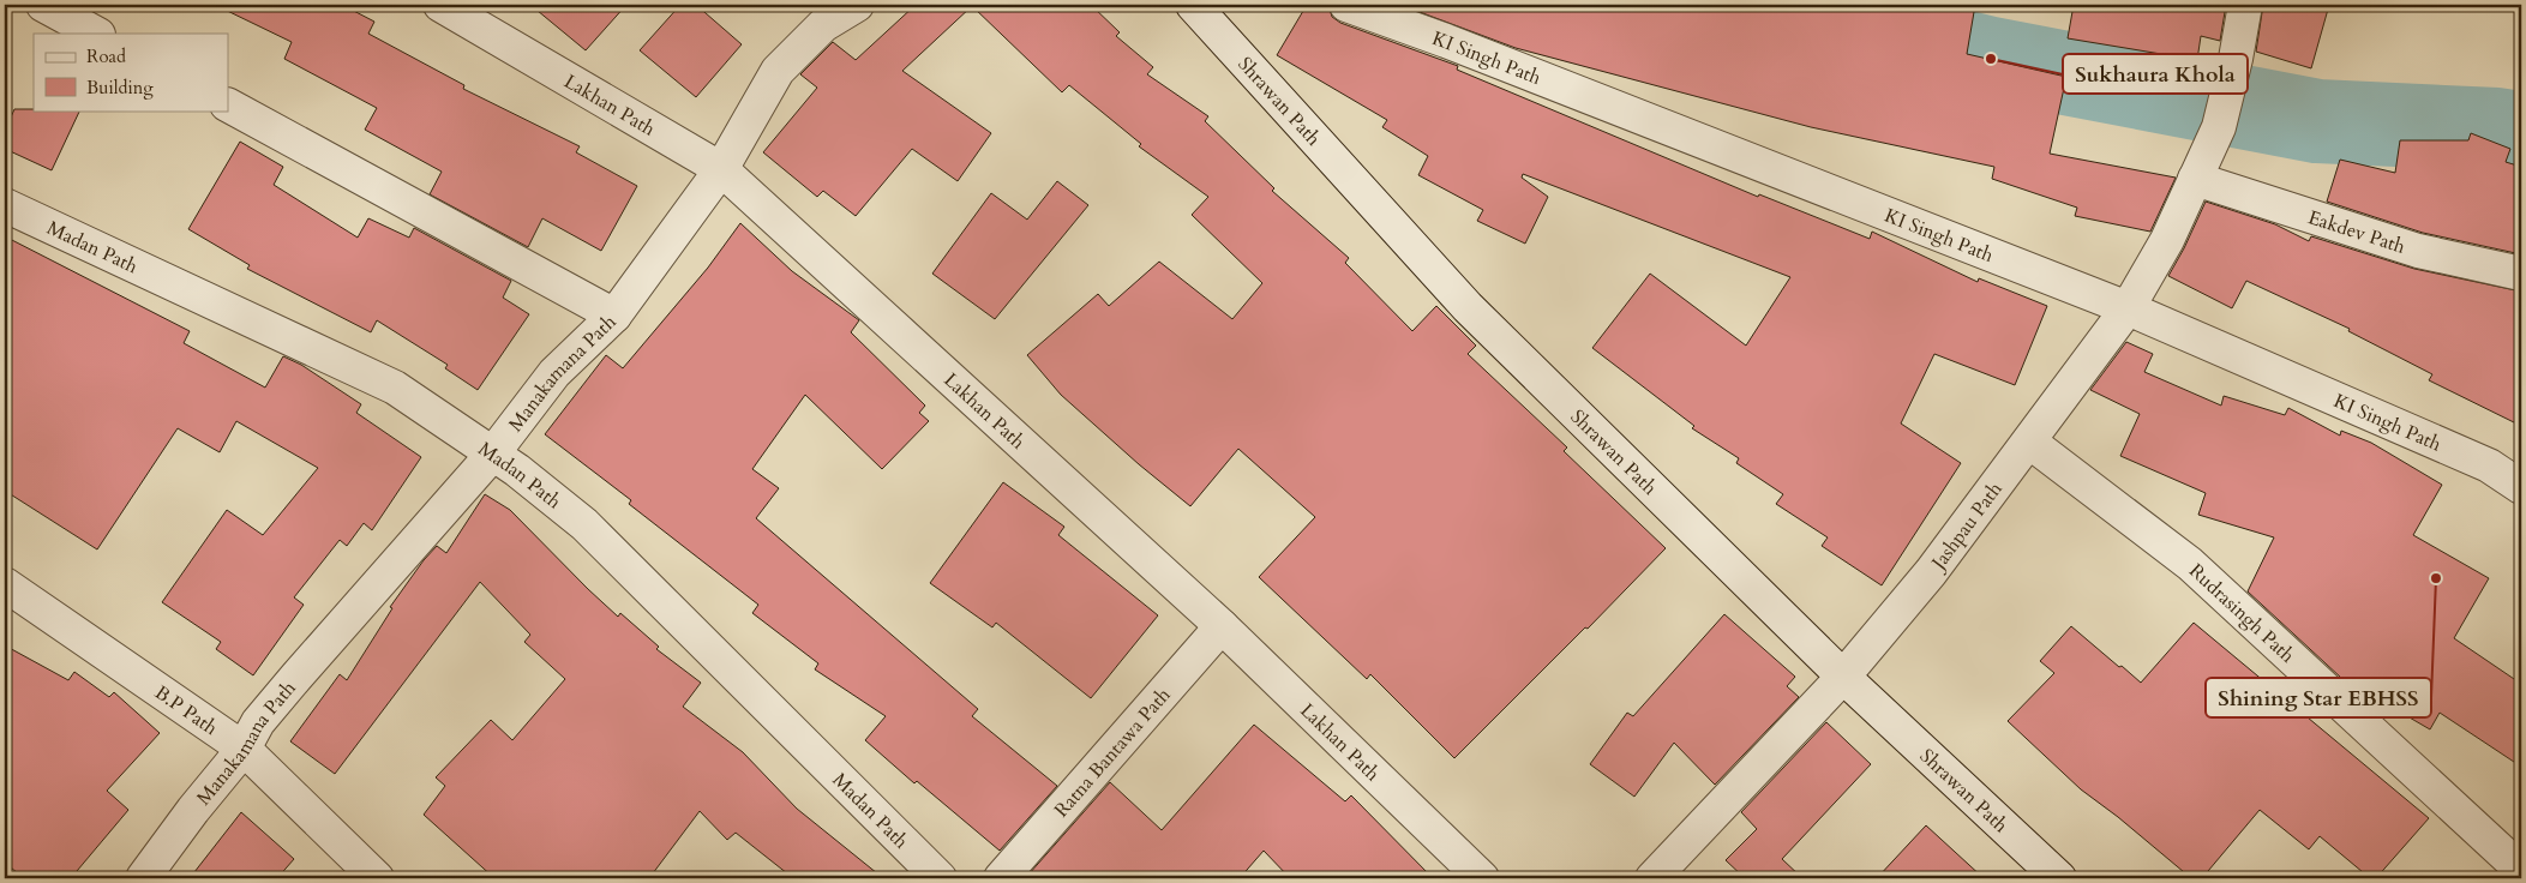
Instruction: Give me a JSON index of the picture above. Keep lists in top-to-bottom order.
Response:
{
  "streets": {
    "street": [
      "KI Singh Path",
      "Shrawan Path",
      "Lakhan Path",
      "Eakdev Path",
      "Madan Path",
      "Manakamana Path",
      "Jashpau Path",
      "Rudrasingh Path",
      "B.P Path",
      "Ratna Bantawa Path"
    ]
  },
  "crossings": [
    ["KI Singh Path", "Jashpau Path"],
    ["Shrawan Path", "Jashpau Path"],
    ["Lakhan Path", "Manakamana Path"],
    ["Lakhan Path", "Ratna Bantawa Path"],
    ["Eakdev Path", "Jashpau Path"],
    ["Madan Path", "Manakamana Path"],
    ["Manakamana Path", "B.P Path"],
    ["Jashpau Path", "Rudrasingh Path"]
  ],
  "places": ["Sukhaura Khola", "Shining Star EBHSS"],
  "legend": ["Road", "Building"]
}
